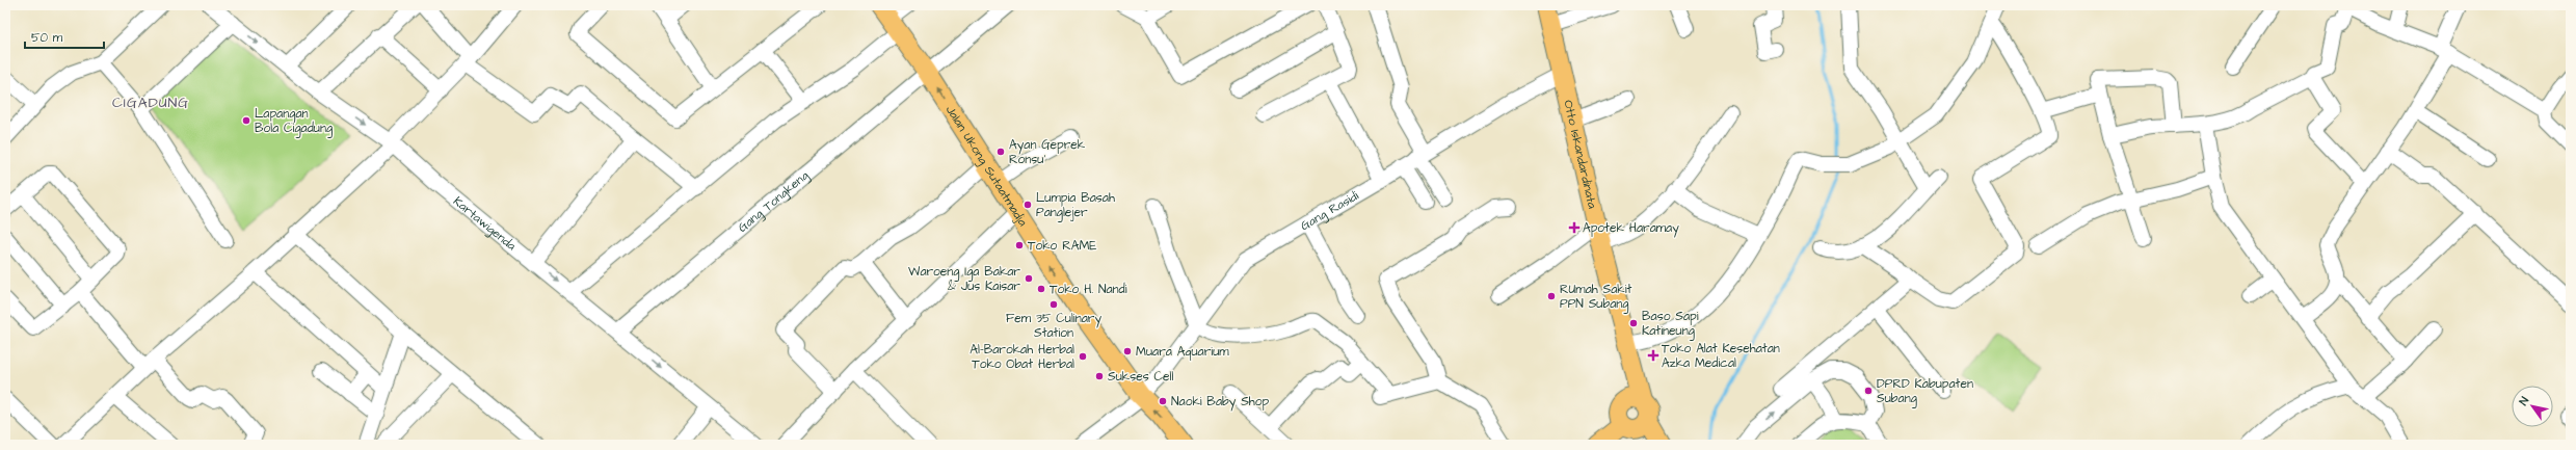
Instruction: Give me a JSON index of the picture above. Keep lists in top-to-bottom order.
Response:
{
  "streets": {
    "main road": ["Otto Iskandardinata", "Jalan Ukong Sutaatmadja"],
    "street": ["Gang Tongkeng", "Gang Rasidi", "Kartawigenda"]
  },
  "crossings": [
    ["Otto Iskandardinata", "Gang Rasidi"],
    ["Jalan Ukong Sutaatmadja", "Gang Tongkeng"],
    ["Jalan Ukong Sutaatmadja", "Gang Rasidi"],
    ["Gang Tongkeng", "Kartawigenda"]
  ],
  "one_way": ["Jalan Ukong Sutaatmadja"],
  "districts": ["CIGADUNG"],
  "places": {
    "other": [
      "Lapangan Bola Cigadung",
      "Ayan Geprek Ronsu'",
      "Lumpia Basah Panglejer",
      "Toko RAME",
      "Waroeng Iga Bakar & Jus Kaisar",
      "Toko H. Nandi",
      "RUmah Sakit PPN Subang",
      "Fem 35 Culinary Station",
      "Baso Sapi Katineung",
      "Muara Aquarium",
      "Al-Barokah Herbal Toko Obat Herbal",
      "Sukses Cell",
      "DPRD Kabupaten Subang",
      "Naoki Baby Shop"
    ],
    "health": ["Apotek Haramay", "Toko Alat Kesehatan Azka Medical"]
  },
  "scale_bar": "50 m",
  "north": "top left"
}
